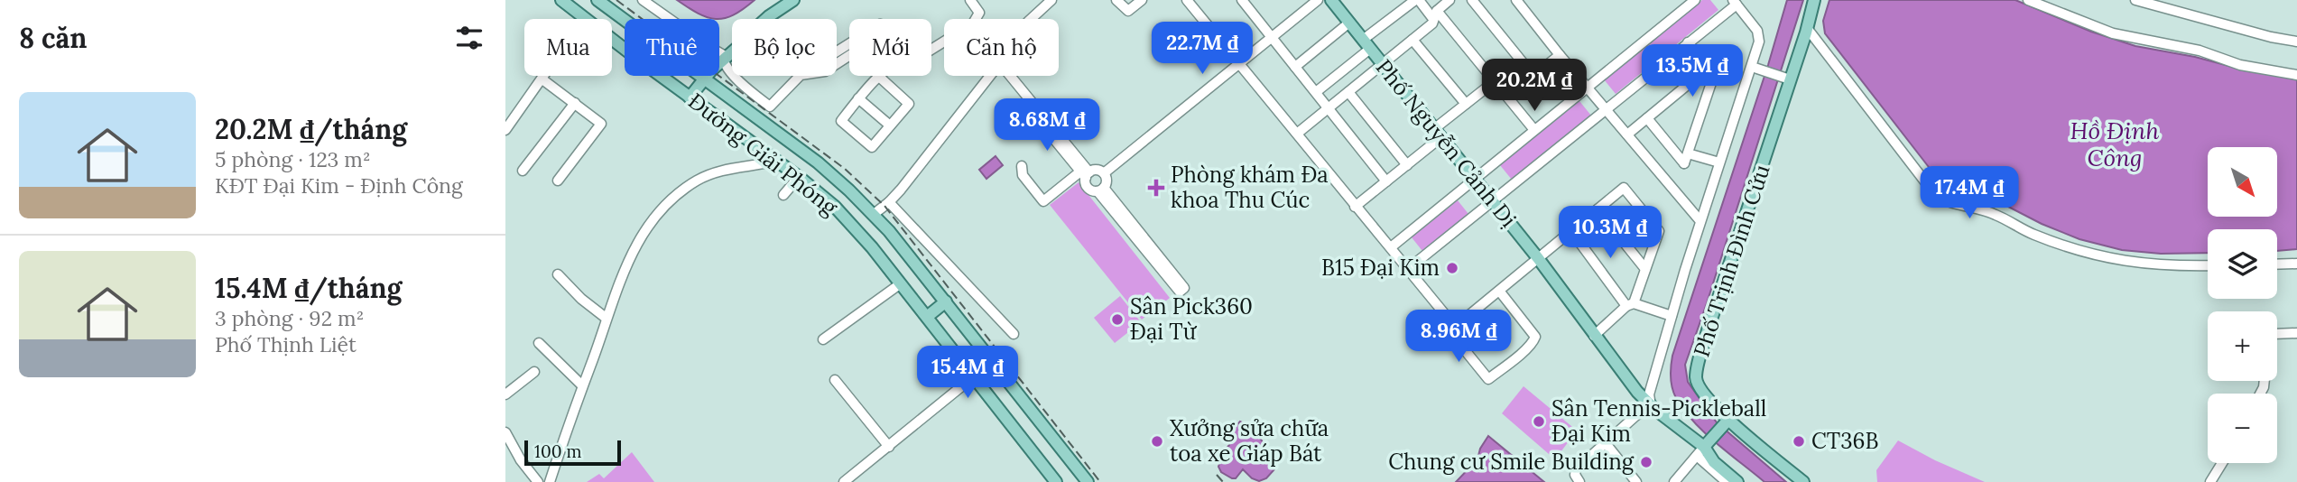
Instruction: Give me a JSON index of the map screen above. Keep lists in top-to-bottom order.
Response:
{
  "streets": {
    "main road": ["Phố Nguyễn Cảnh Dị", "Đường Giải Phóng", "Phố Trịnh Đình Cửu"]
  },
  "water": ["Hồ Định Công"],
  "places": {
    "health": ["Phòng khám Đa khoa Thu Cúc"],
    "other": [
      "B15 Đại Kim",
      "Sân Pick360 Đại Từ",
      "Sân Tennis-Pickleball Đại Kim",
      "Xưởng sửa chữa toa xe Giáp Bát",
      "CT36B",
      "Chung cư Smile Building"
    ]
  },
  "scale_bar": "100 m",
  "north": "bottom right",
  "page": {
    "heading": "8 căn",
    "chip": [
      "Mua",
      "Thuê",
      "Bộ lọc",
      "Mới",
      "Căn hộ"
    ],
    "price": [
      "22.7M ₫",
      "13.5M ₫",
      "20.2M ₫",
      "8.68M ₫",
      "17.4M ₫",
      "10.3M ₫",
      "8.96M ₫",
      "15.4M ₫"
    ],
    "list": [
      {
        "name": "20.2M ₫/tháng",
        "note": "5 phòng · 123 m² · KĐT Đại Kim - Định Công"
      },
      {
        "name": "15.4M ₫/tháng",
        "note": "3 phòng · 92 m² · Phố Thịnh Liệt"
      }
    ],
    "map_buttons": ["+", "−"],
    "scale": "100 m"
  }
}
